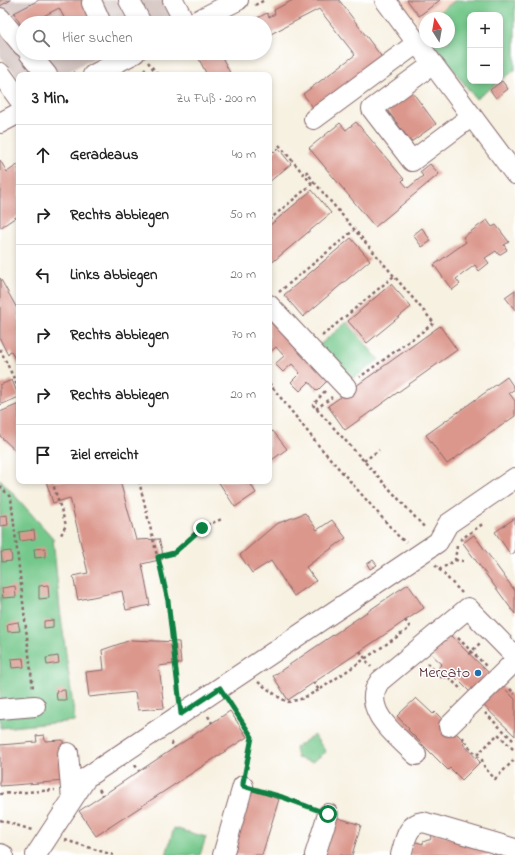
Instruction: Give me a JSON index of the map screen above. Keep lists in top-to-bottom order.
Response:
{
  "places": ["Mercato"],
  "north": "top",
  "page": {
    "map_buttons": ["+", "−"],
    "search": "Hier suchen",
    "heading": ["3 Min.", "Zu Fuß · 200 m"],
    "list": [
      ["Geradeaus", "40 m"],
      ["Rechts abbiegen", "50 m"],
      ["Links abbiegen", "20 m"],
      ["Rechts abbiegen", "70 m"],
      ["Rechts abbiegen", "20 m"],
      "Ziel erreicht"
    ]
  }
}
